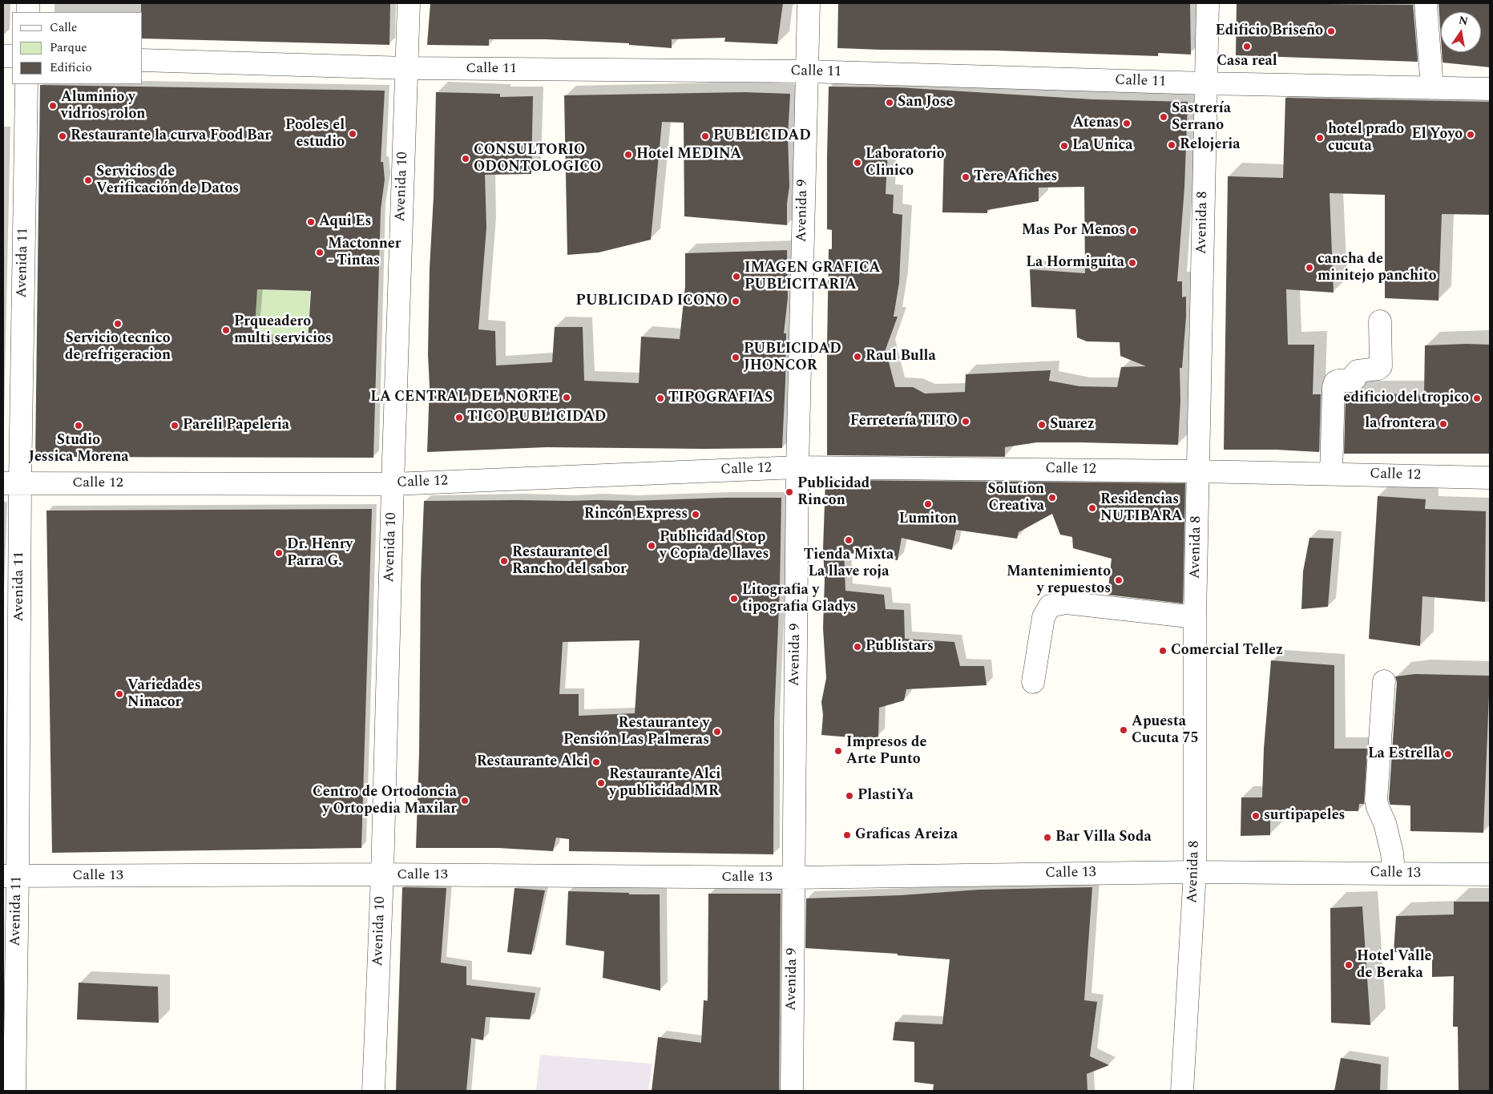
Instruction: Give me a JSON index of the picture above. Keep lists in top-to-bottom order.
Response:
{
  "streets": {
    "street": [
      "Calle 11",
      "Avenida 10",
      "Avenida 9",
      "Avenida 8",
      "Avenida 11",
      "Calle 12",
      "Calle 13"
    ]
  },
  "crossings": [
    ["Calle 11", "Avenida 10"],
    ["Calle 11", "Avenida 9"],
    ["Calle 11", "Avenida 8"],
    ["Avenida 10", "Calle 12"],
    ["Avenida 10", "Calle 13"],
    ["Avenida 9", "Calle 12"],
    ["Avenida 9", "Calle 13"],
    ["Avenida 8", "Calle 12"],
    ["Avenida 8", "Calle 13"],
    ["Avenida 11", "Calle 12"],
    ["Avenida 11", "Calle 13"]
  ],
  "places": [
    "Edificio Briseño",
    "Casa real",
    "San Jose",
    "Aluminio y vidrios rolon",
    "Sastrería Serrano",
    "Atenas",
    "Pooles el estudio",
    "El Yoyo",
    "Restaurante la curva Food Bar",
    "PUBLICIDAD",
    "hotel prado cucuta",
    "Relojeria",
    "La Unica",
    "Hotel MEDINA",
    "CONSULTORIO ODONTOLOGICO",
    "Laboratorio Clinico",
    "Tere Afiches",
    "Servicios de Verificación de Datos",
    "Aqui Es",
    "Mas Por Menos",
    "Mactonner - Tintas",
    "La Hormiguita",
    "cancha de minitejo panchito",
    "IMAGEN GRAFICA PUBLICITARIA",
    "PUBLICIDAD ICONO",
    "Servicio tecnico de refrigeracion",
    "Prqueadero multi servicios",
    "Raul Bulla",
    "PUBLICIDAD JHONCOR",
    "LA CENTRAL DEL NORTE",
    "TIPOGRAFIAS",
    "edificio del tropico",
    "TICO PUBLICIDAD",
    "Ferretería TITO",
    "la frontera",
    "Suarez",
    "Studio Jessica Morena",
    "Pareli Papeleria",
    "Publicidad Rincon",
    "Solution Creativa",
    "Lumiton",
    "Residencias NUTIBARA",
    "Rincón Express",
    "Tienda Mixta La llave roja",
    "Publicidad Stop y Copia de llaves",
    "Dr. Henry Parra G.",
    "Restaurante el Rancho del sabor",
    "Mantenimiento y repuestos",
    "Litografia y tipografia Gladys",
    "Publistars",
    "Comercial Tellez",
    "Variedades Ninacor",
    "Apuesta Cucuta 75",
    "Restaurante y Pensión Las Palmeras",
    "Impresos de Arte Punto",
    "La Estrella",
    "Restaurante Alci",
    "Restaurante Alci y publicidad MR",
    "PlastiYa",
    "Centro de Ortodoncia y Ortopedia Maxilar",
    "surtipapeles",
    "Graficas Areiza",
    "Bar Villa Soda",
    "Hotel Valle de Beraka"
  ],
  "legend": ["Calle", "Parque", "Edificio"],
  "north": "top"
}
